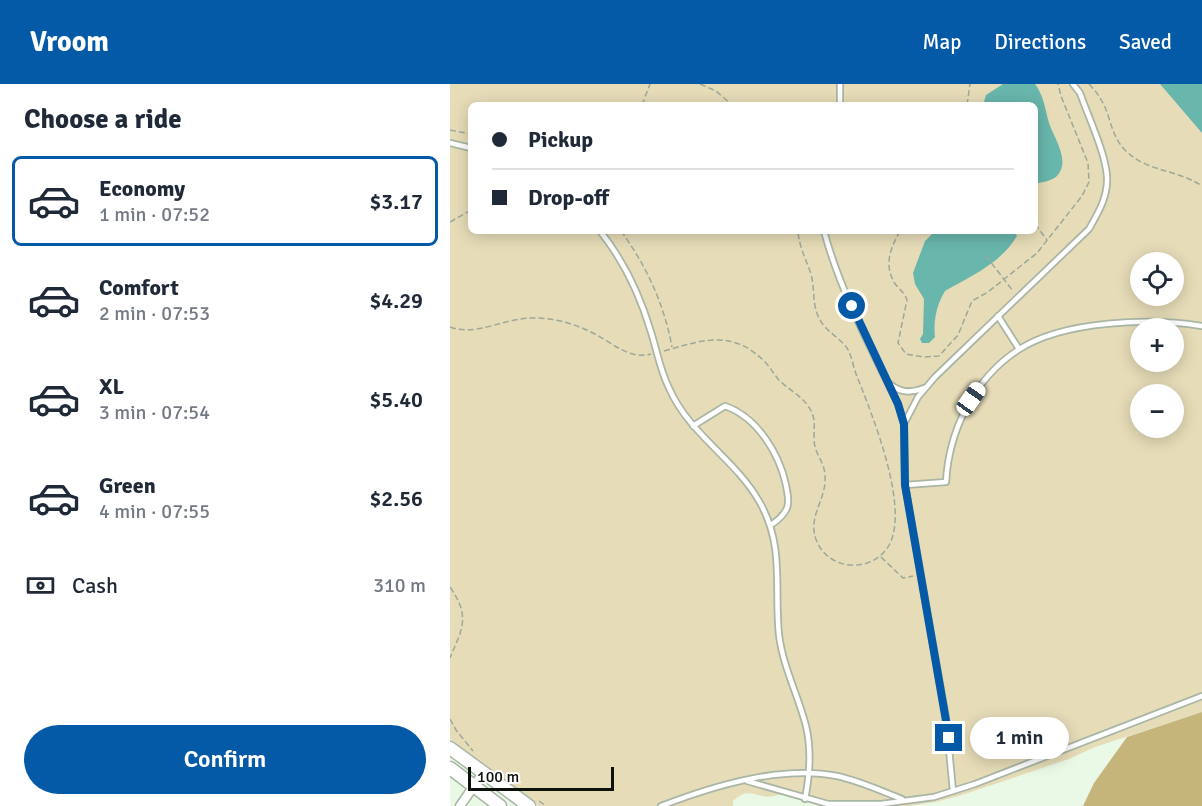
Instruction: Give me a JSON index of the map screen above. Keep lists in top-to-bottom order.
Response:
{
  "scale_bar": "100 m",
  "page": {
    "header": "Vroom",
    "nav": ["Map", "Directions", "Saved"],
    "heading": "Choose a ride",
    "banner": ["Pickup", "Drop-off"],
    "list": [
      {
        "name": "Economy",
        "note": "1 min · 07:52",
        "value": "$3.17"
      },
      {
        "name": "Comfort",
        "note": "2 min · 07:53",
        "value": "$4.29"
      },
      {
        "name": "XL",
        "note": "3 min · 07:54",
        "value": "$5.40"
      },
      {
        "name": "Green",
        "note": "4 min · 07:55",
        "value": "$2.56"
      }
    ],
    "map_buttons": ["+", "−"],
    "pay": ["Cash", "310 m"],
    "buttons": "Confirm",
    "bubble": "1 min",
    "scale": "100 m"
  }
}
